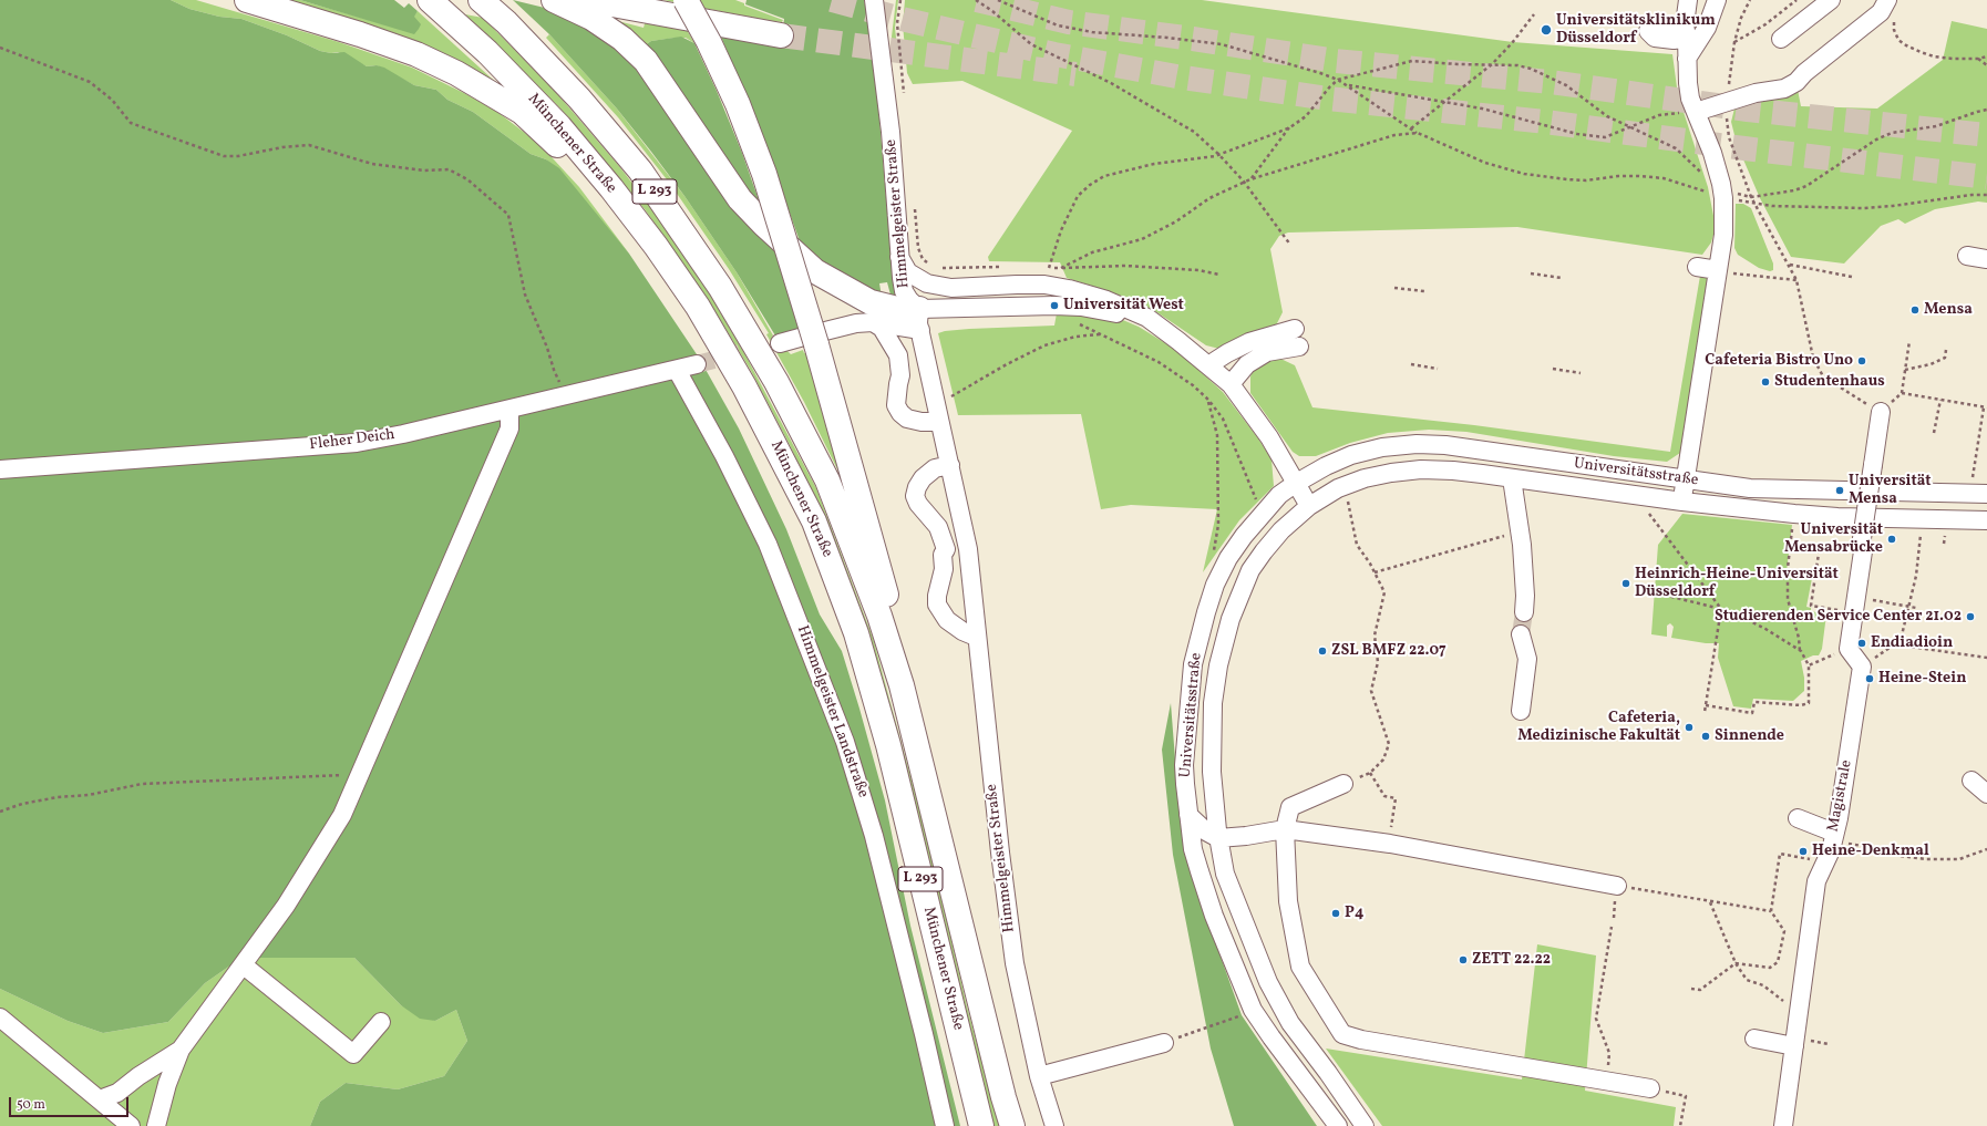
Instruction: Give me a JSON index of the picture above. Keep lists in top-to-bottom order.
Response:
{
  "streets": {
    "highway": ["Münchener Straße", "L 293"],
    "street": [
      "Himmelgeister Straße",
      "Fleher Deich",
      "Universitätsstraße",
      "Himmelgeister Landstraße",
      "Magistrale"
    ]
  },
  "crossings": [
    ["Fleher Deich", "Himmelgeister Landstraße"]
  ],
  "places": [
    "Universitätsklinikum Düsseldorf",
    "Universität West",
    "Mensa",
    "Cafeteria Bistro Uno",
    "Studentenhaus",
    "Universität Mensa",
    "Universität Mensabrücke",
    "Heinrich-Heine-Universität Düsseldorf",
    "Studierenden Service Center 21.02",
    "Endiadioin",
    "ZSL BMFZ 22.07",
    "Heine-Stein",
    "Cafeteria, Medizinische Fakultät",
    "Sinnende",
    "Heine-Denkmal",
    "P4",
    "ZETT 22.22"
  ],
  "scale_bar": "50 m"
}
